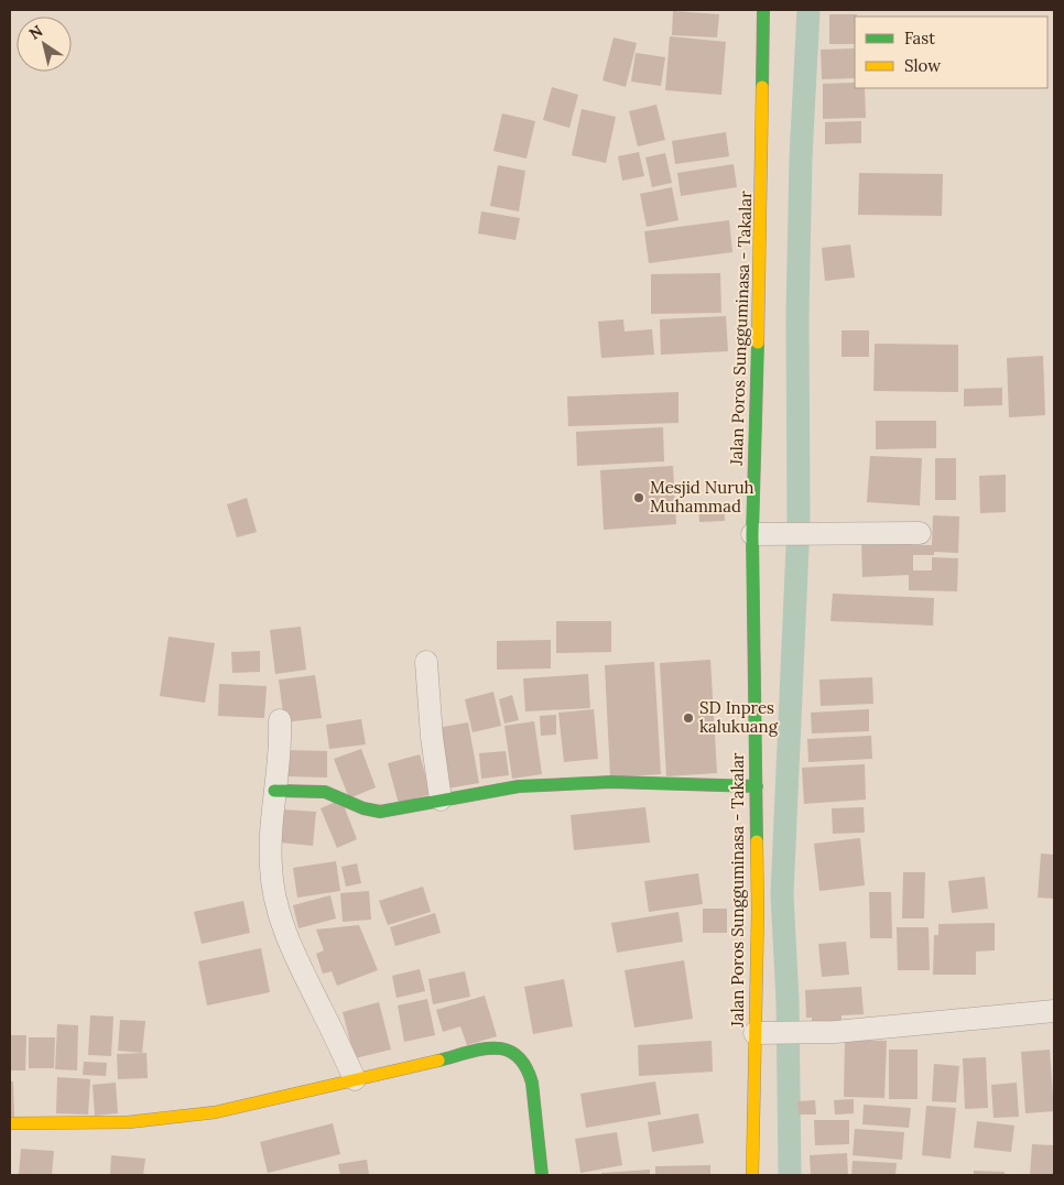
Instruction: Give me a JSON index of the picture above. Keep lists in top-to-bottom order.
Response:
{
  "streets": {
    "main road": ["Jalan Poros Sungguminasa - Takalar"]
  },
  "places": ["Mesjid Nuruh Muhammad", "SD Inpres kalukuang"],
  "legend": ["Fast", "Slow"],
  "north": "top left"
}
